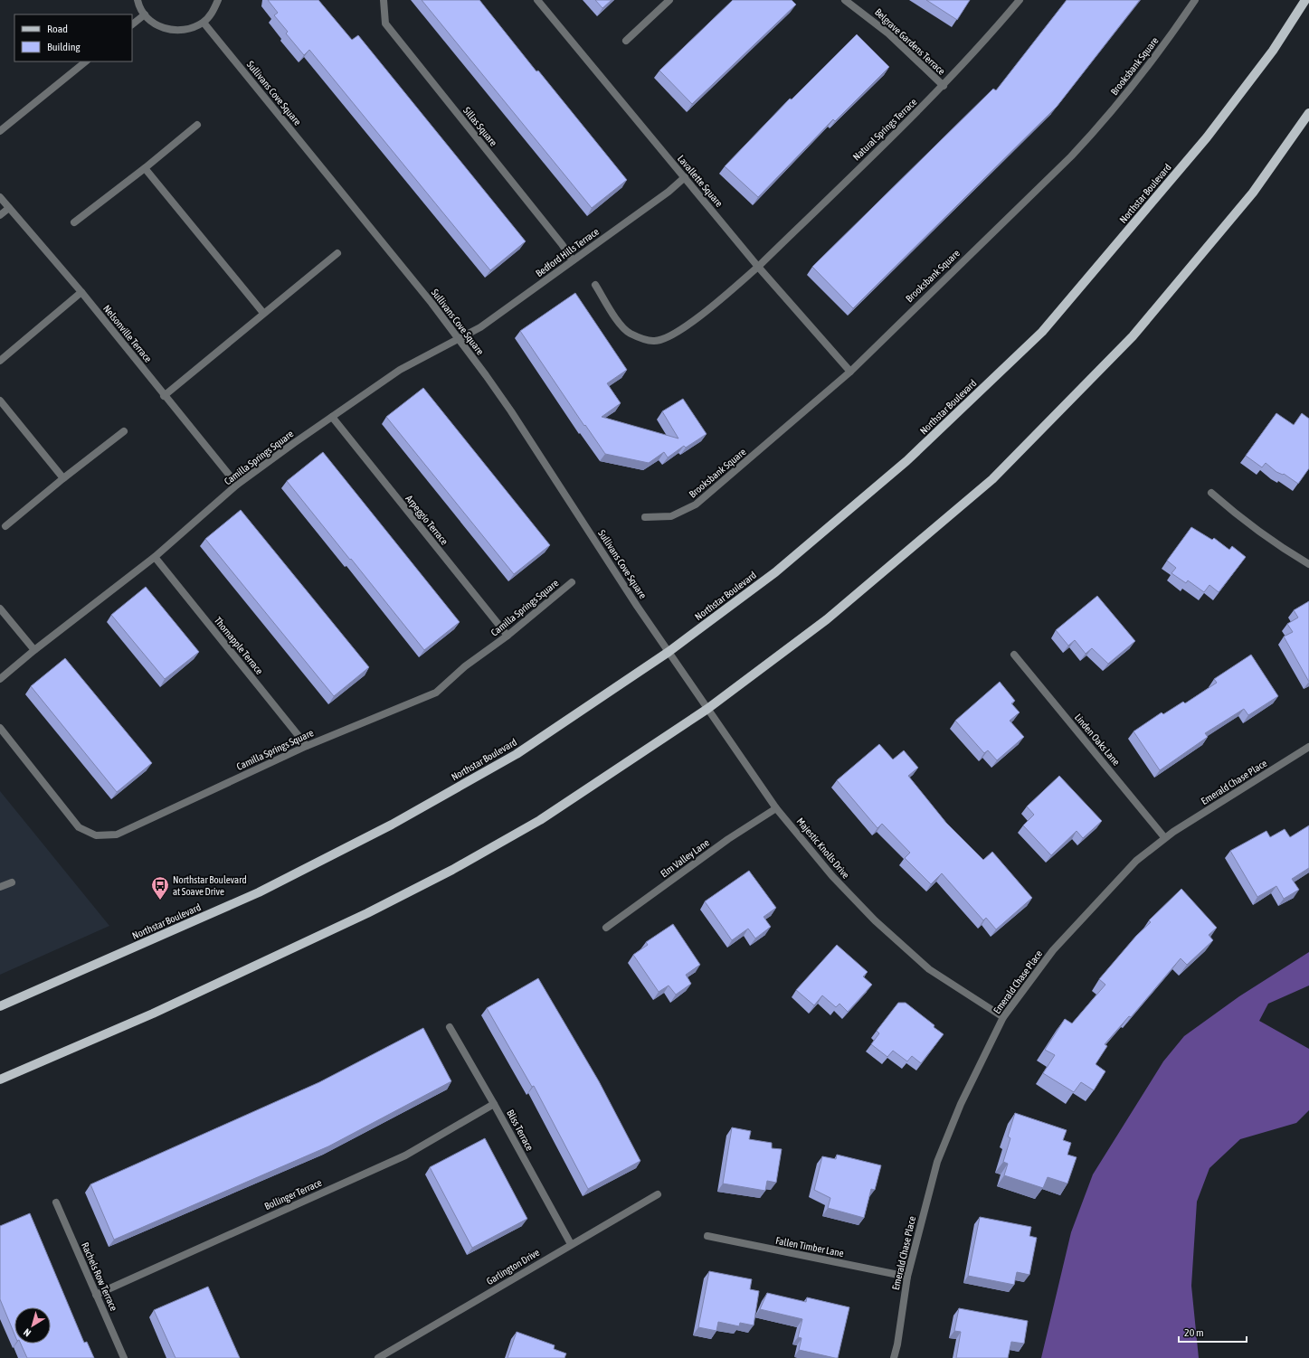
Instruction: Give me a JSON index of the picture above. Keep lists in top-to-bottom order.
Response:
{
  "streets": {
    "main road": ["Northstar Boulevard"],
    "street": [
      "Belgrave Gardens Terrace",
      "Brooksbank Square",
      "Sullivans Cove Square",
      "Sillas Square",
      "Natural Springs Terrace",
      "Lavallette Square",
      "Bedford Hills Terrace",
      "Nelsonville Terrace",
      "Camilla Springs Square",
      "Arpeggio Terrace",
      "Thornapple Terrace",
      "Linden Oaks Lane",
      "Emerald Chase Place",
      "Majestic Knolls Drive",
      "Elm Valley Lane",
      "Bliss Terrace",
      "Bollinger Terrace",
      "Fallen Timber Lane",
      "Garlington Drive",
      "Rachels Row Terrace"
    ]
  },
  "crossings": [
    ["Belgrave Gardens Terrace", "Natural Springs Terrace"],
    ["Brooksbank Square", "Lavallette Square"],
    ["Sullivans Cove Square", "Northstar Boulevard"],
    ["Sullivans Cove Square", "Bedford Hills Terrace"],
    ["Sullivans Cove Square", "Camilla Springs Square"],
    ["Sullivans Cove Square", "Majestic Knolls Drive"],
    ["Sillas Square", "Bedford Hills Terrace"],
    ["Natural Springs Terrace", "Lavallette Square"],
    ["Lavallette Square", "Bedford Hills Terrace"],
    ["Northstar Boulevard", "Majestic Knolls Drive"],
    ["Bedford Hills Terrace", "Camilla Springs Square"],
    ["Nelsonville Terrace", "Camilla Springs Square"],
    ["Camilla Springs Square", "Arpeggio Terrace"],
    ["Camilla Springs Square", "Thornapple Terrace"],
    ["Linden Oaks Lane", "Emerald Chase Place"],
    ["Emerald Chase Place", "Majestic Knolls Drive"],
    ["Emerald Chase Place", "Fallen Timber Lane"],
    ["Majestic Knolls Drive", "Elm Valley Lane"],
    ["Bliss Terrace", "Bollinger Terrace"],
    ["Bliss Terrace", "Garlington Drive"],
    ["Bollinger Terrace", "Rachels Row Terrace"]
  ],
  "places": {
    "bus stop": ["Northstar Boulevard at Soave Drive"]
  },
  "legend": ["Road", "Building"],
  "scale_bar": "20 m",
  "north": "bottom left"
}
